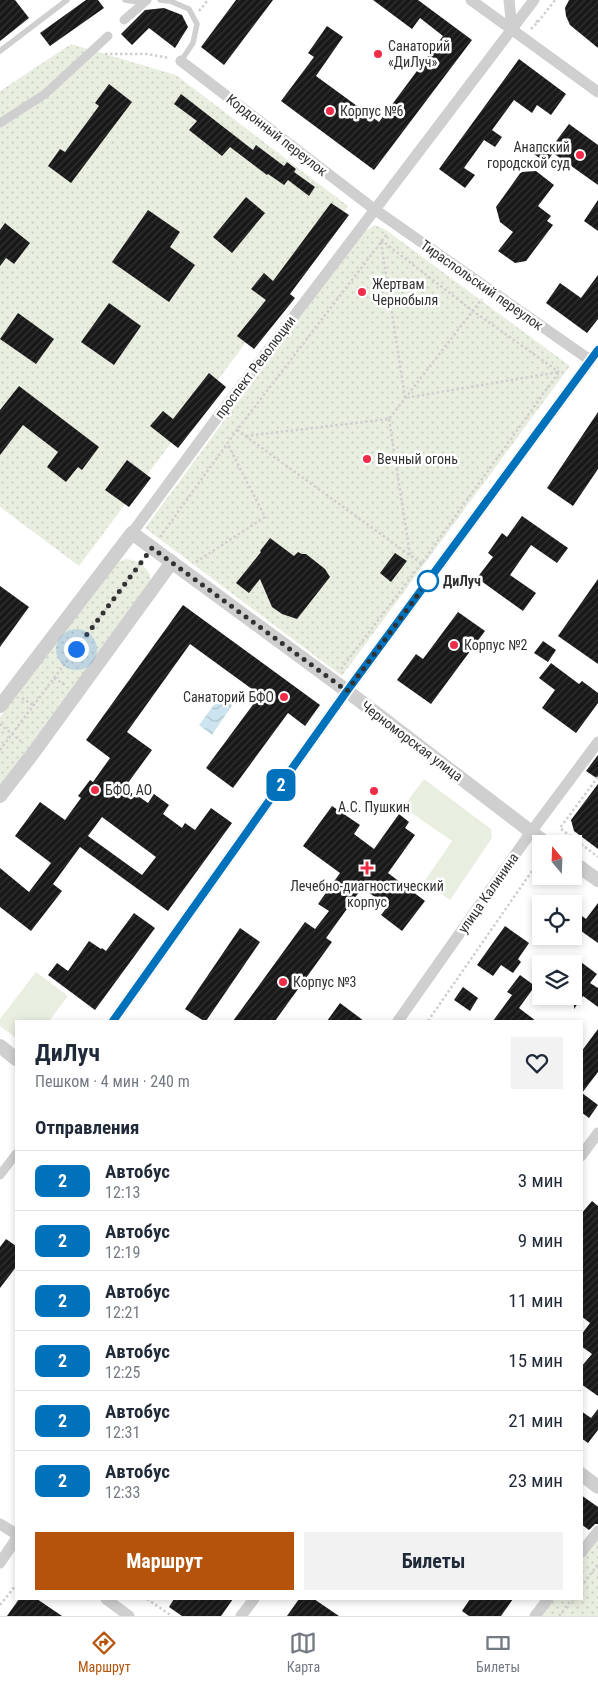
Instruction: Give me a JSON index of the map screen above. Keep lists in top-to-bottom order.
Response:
{
  "streets": {
    "street": [
      "Кордонный переулок",
      "Тираспольский переулок",
      "проспект Революции",
      "Черноморская улица",
      "улица Калинина"
    ]
  },
  "crossings": [
    ["Кордонный переулок", "Тираспольский переулок"],
    ["Кордонный переулок", "проспект Революции"],
    ["Тираспольский переулок", "проспект Революции"],
    ["проспект Революции", "Черноморская улица"],
    ["Черноморская улица", "улица Калинина"]
  ],
  "places": {
    "other": [
      "Санаторий «ДиЛуч»",
      "Корпус №6",
      "Анапский городской суд",
      "Жертвам Чернобыля",
      "Вечный огонь",
      "ДиЛуч",
      "Корпус №2",
      "Санаторий БФО",
      "БФО, АО",
      "А.С. Пушкин",
      "Корпус №3"
    ],
    "health": ["Лечебно-диагностический корпус"]
  },
  "lines": ["bus line 2"],
  "north": "top",
  "page": {
    "on_map": "2",
    "heading": [
      ["ДиЛуч", "Пешком · 4 мин · 240 m"],
      "Отправления"
    ],
    "list": [
      {
        "mark": "2",
        "name": "Автобус",
        "note": "12:13",
        "value": "3 мин"
      },
      {
        "mark": "2",
        "name": "Автобус",
        "note": "12:19",
        "value": "9 мин"
      },
      {
        "mark": "2",
        "name": "Автобус",
        "note": "12:21",
        "value": "11 мин"
      },
      {
        "mark": "2",
        "name": "Автобус",
        "note": "12:25",
        "value": "15 мин"
      },
      {
        "mark": "2",
        "name": "Автобус",
        "note": "12:31",
        "value": "21 мин"
      },
      {
        "mark": "2",
        "name": "Автобус",
        "note": "12:33",
        "value": "23 мин"
      }
    ],
    "buttons": ["Маршрут", "Билеты"],
    "tabs": ["Маршрут", "Карта", "Билеты"]
  }
}
